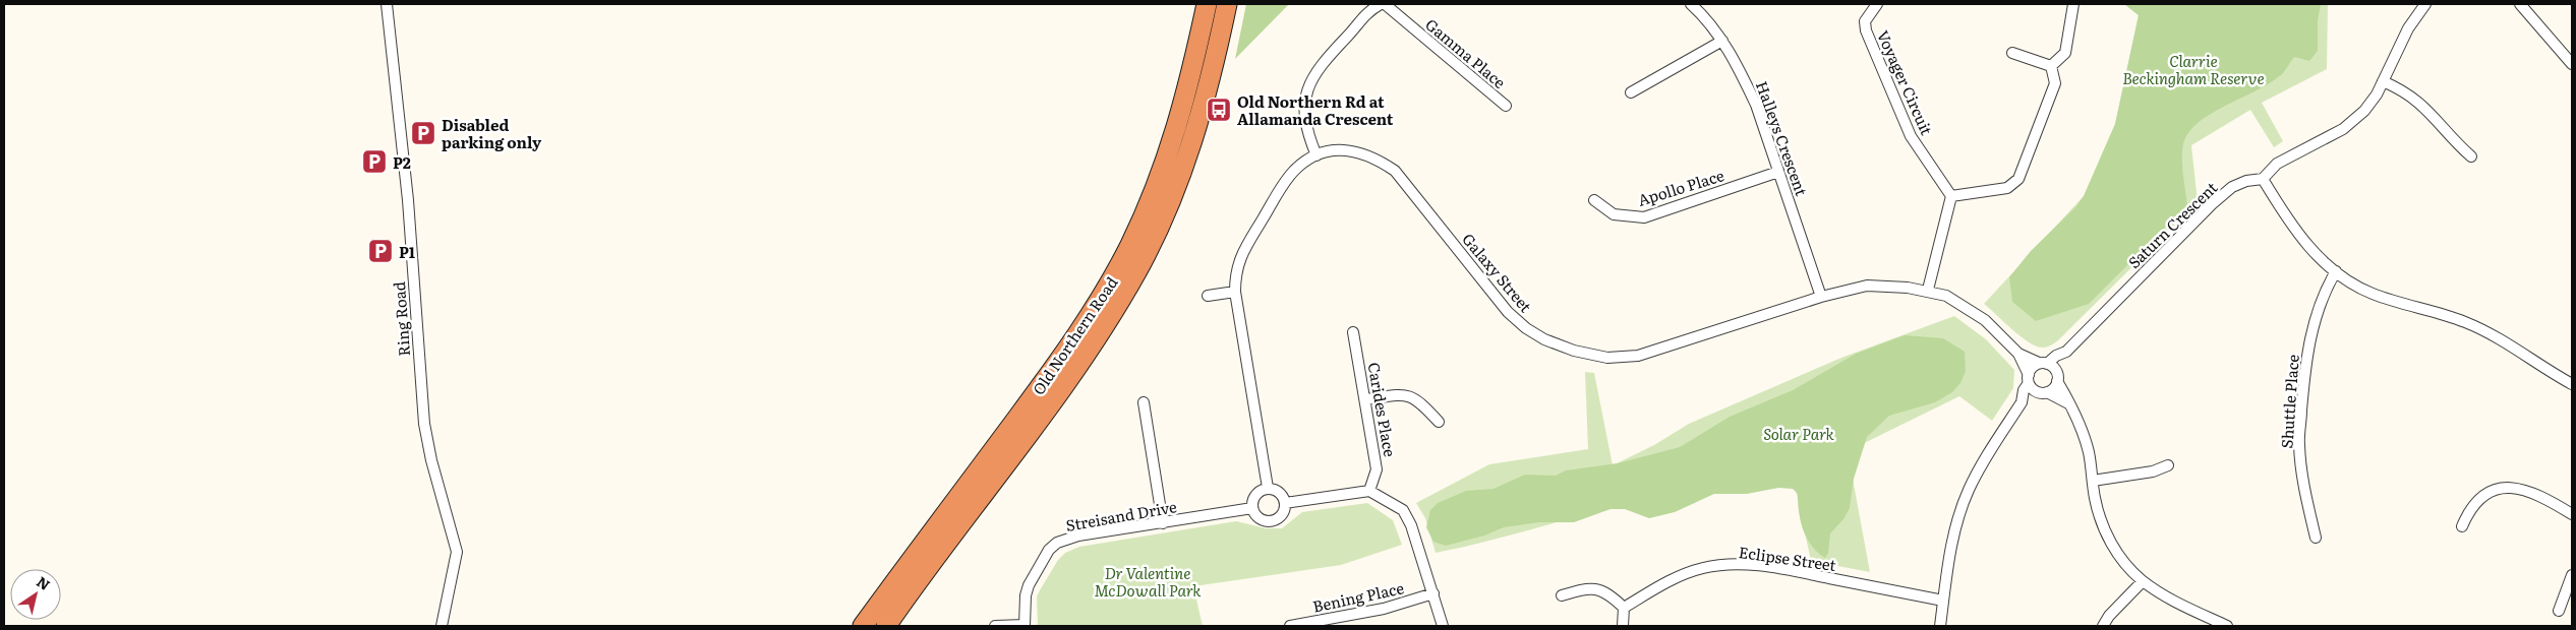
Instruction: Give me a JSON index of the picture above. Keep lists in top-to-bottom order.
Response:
{
  "streets": {
    "highway": ["Old Northern Road"],
    "street": [
      "Gamma Place",
      "Voyager Circuit",
      "Halleys Crescent",
      "Apollo Place",
      "Saturn Crescent",
      "Galaxy Street",
      "Ring Road",
      "Shuttle Place",
      "Carides Place",
      "Streisand Drive",
      "Eclipse Street",
      "Bening Place"
    ]
  },
  "crossings": [
    ["Halleys Crescent", "Apollo Place"],
    ["Halleys Crescent", "Galaxy Street"],
    ["Saturn Crescent", "Galaxy Street"],
    ["Galaxy Street", "Streisand Drive"]
  ],
  "parks": ["Clarrie Beckingham Reserve", "Solar Park", "Dr Valentine McDowall Park"],
  "places": {
    "bus stop": ["Old Northern Rd at Allamanda Crescent"],
    "parking": ["Disabled parking only", "P2", "P1"]
  },
  "north": "top right"
}
